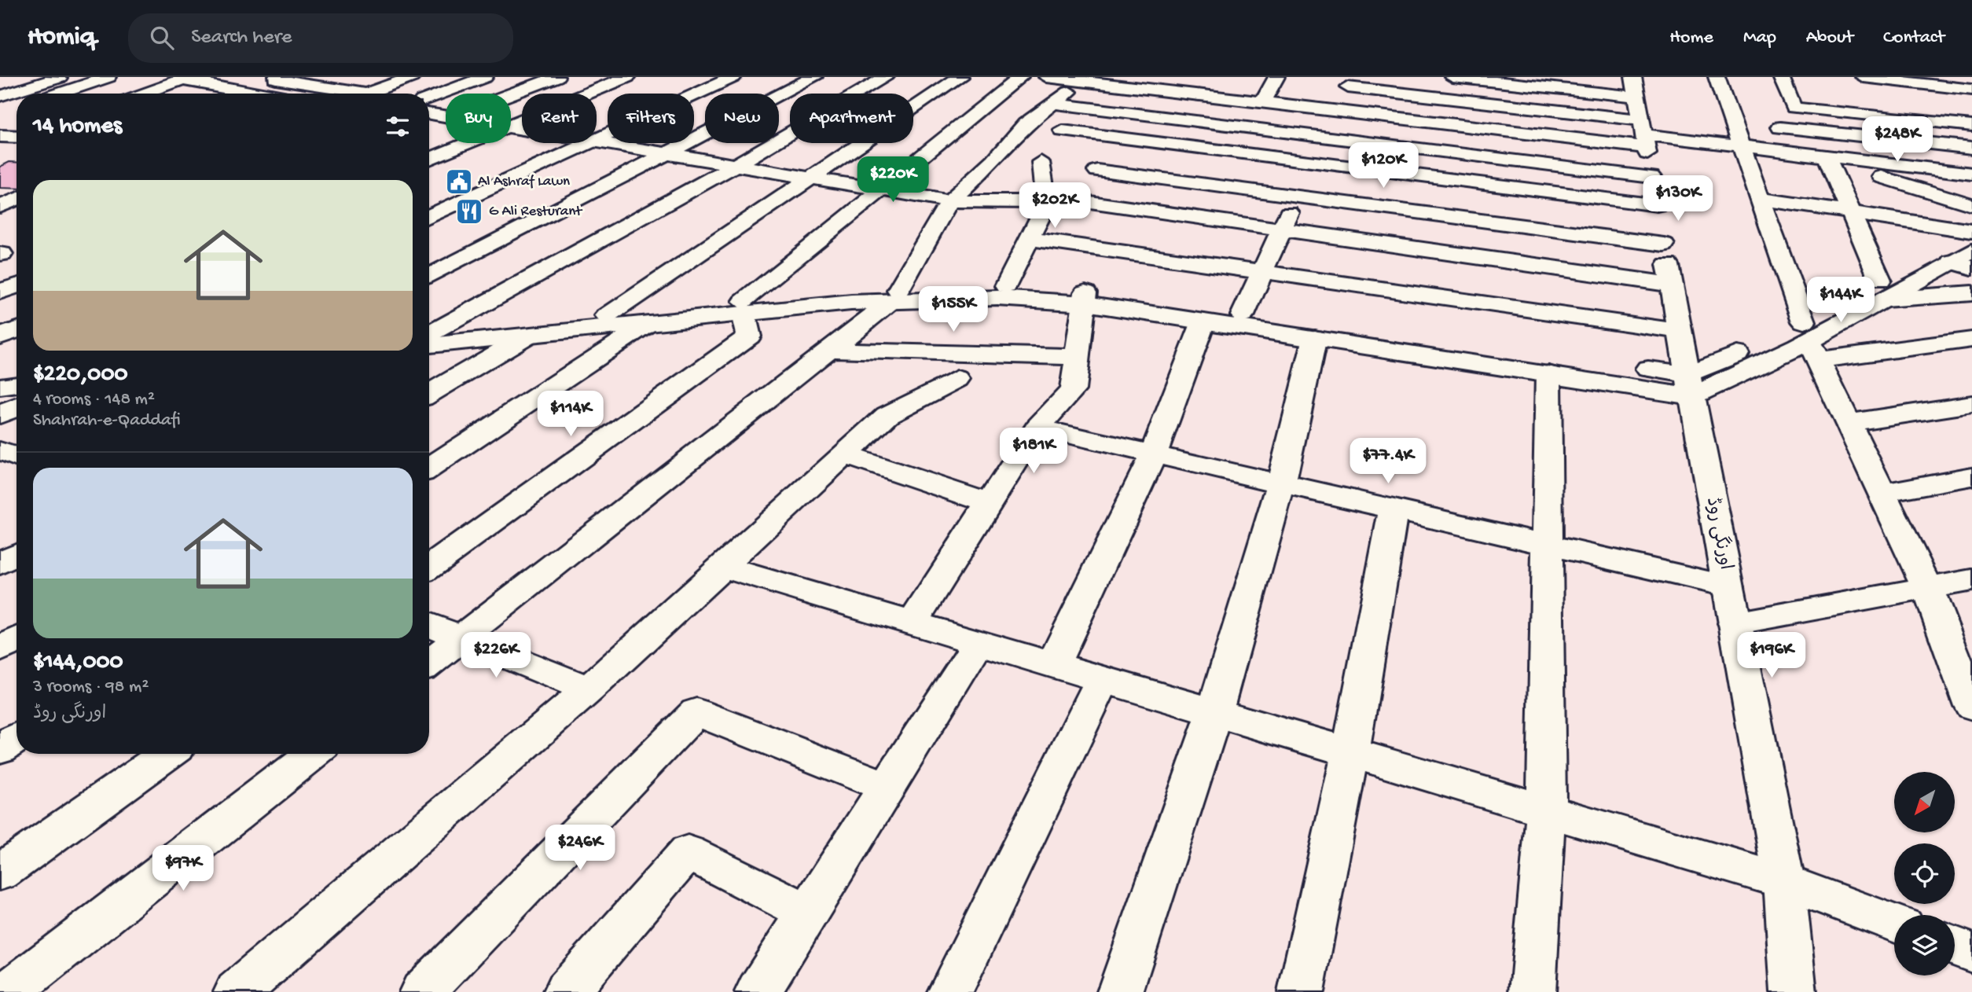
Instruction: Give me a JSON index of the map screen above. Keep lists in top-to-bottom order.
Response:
{
  "streets": {
    "street": ["اورنگی روڈ"]
  },
  "places": {
    "public building": ["Al Ashraf Lawn"],
    "restaurant": ["G Ali Resturant"]
  },
  "north": "bottom left",
  "page": {
    "header": "Homiq",
    "search": "Search here",
    "nav": [
      "Home",
      "Map",
      "About",
      "Contact"
    ],
    "chip": [
      "Buy",
      "Rent",
      "Filters",
      "New",
      "Apartment"
    ],
    "heading": "14 homes",
    "price": [
      "$248K",
      "$120K",
      "$220K",
      "$130K",
      "$202K",
      "$144K",
      "$155K",
      "$114K",
      "$181K",
      "$77.4K",
      "$226K",
      "$196K",
      "$246K",
      "$97K"
    ],
    "list": [
      {
        "name": "$220,000",
        "note": "4 rooms · 148 m² · Shahrah-e-Qaddafi"
      },
      {
        "name": "$144,000",
        "note": "3 rooms · 98 m² · اورنگی روڈ"
      }
    ]
  }
}
